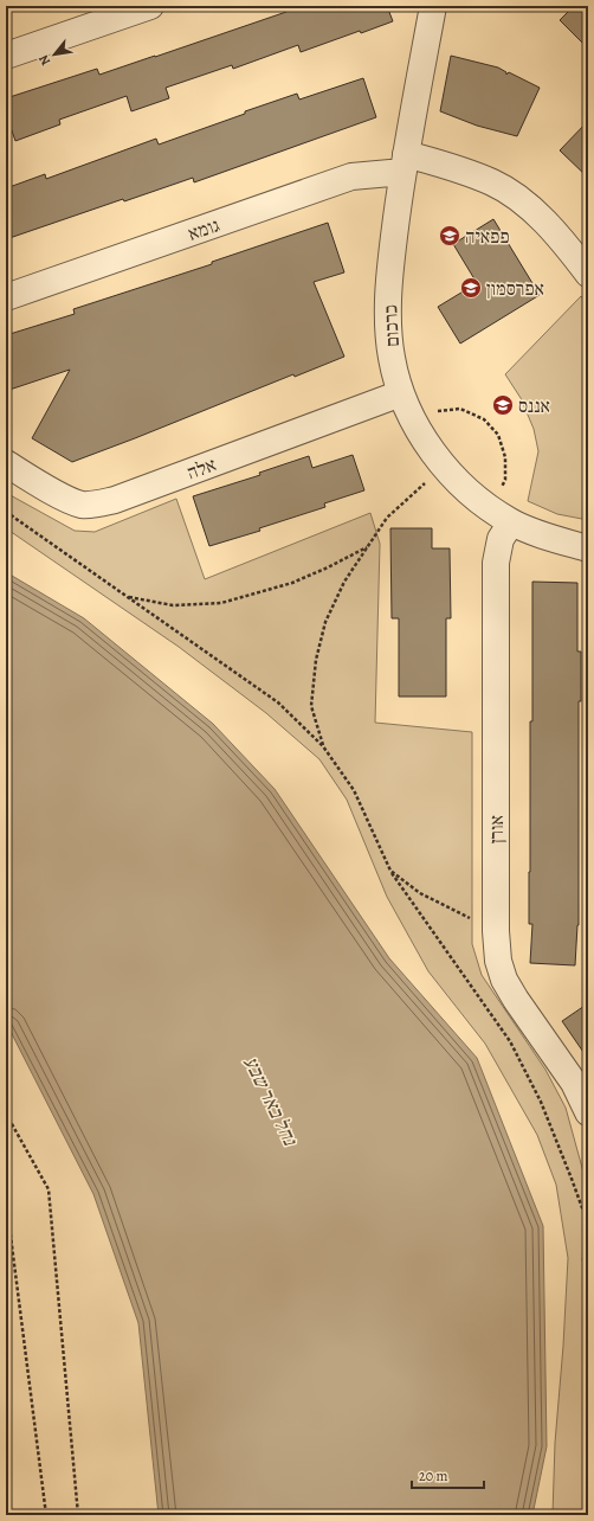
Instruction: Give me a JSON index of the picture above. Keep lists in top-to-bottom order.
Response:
{
  "streets": {
    "street": [
      "גומא",
      "כרכום",
      "אלה",
      "אורן"
    ]
  },
  "crossings": [
    ["גומא", "כרכום"],
    ["כרכום", "אלה"],
    ["כרכום", "אורן"]
  ],
  "water": ["נחל באר שבע"],
  "places": {
    "school or university": ["פפאיה", "אפרסמון", "אננס"]
  },
  "scale_bar": "20 m",
  "north": "bottom left"
}
